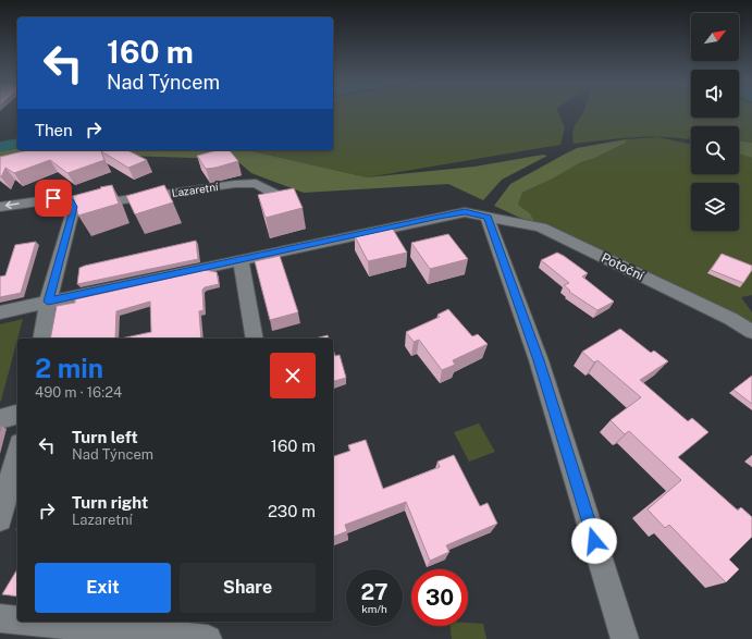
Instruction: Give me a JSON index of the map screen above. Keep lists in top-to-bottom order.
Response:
{
  "streets": {
    "street": ["Lazaretní", "Potoční"]
  },
  "north": "top right",
  "page": {
    "turn": ["160 m", "Nad Týncem"],
    "then": "Then",
    "heading": ["2 min", "490 m · 16:24"],
    "list": [
      {
        "name": "Turn left",
        "note": "Nad Týncem",
        "value": "160 m"
      },
      {
        "name": "Turn right",
        "note": "Lazaretní",
        "value": "230 m"
      }
    ],
    "buttons": ["Exit", "Share"],
    "speed": "27 km/h",
    "limit": "30"
  }
}
